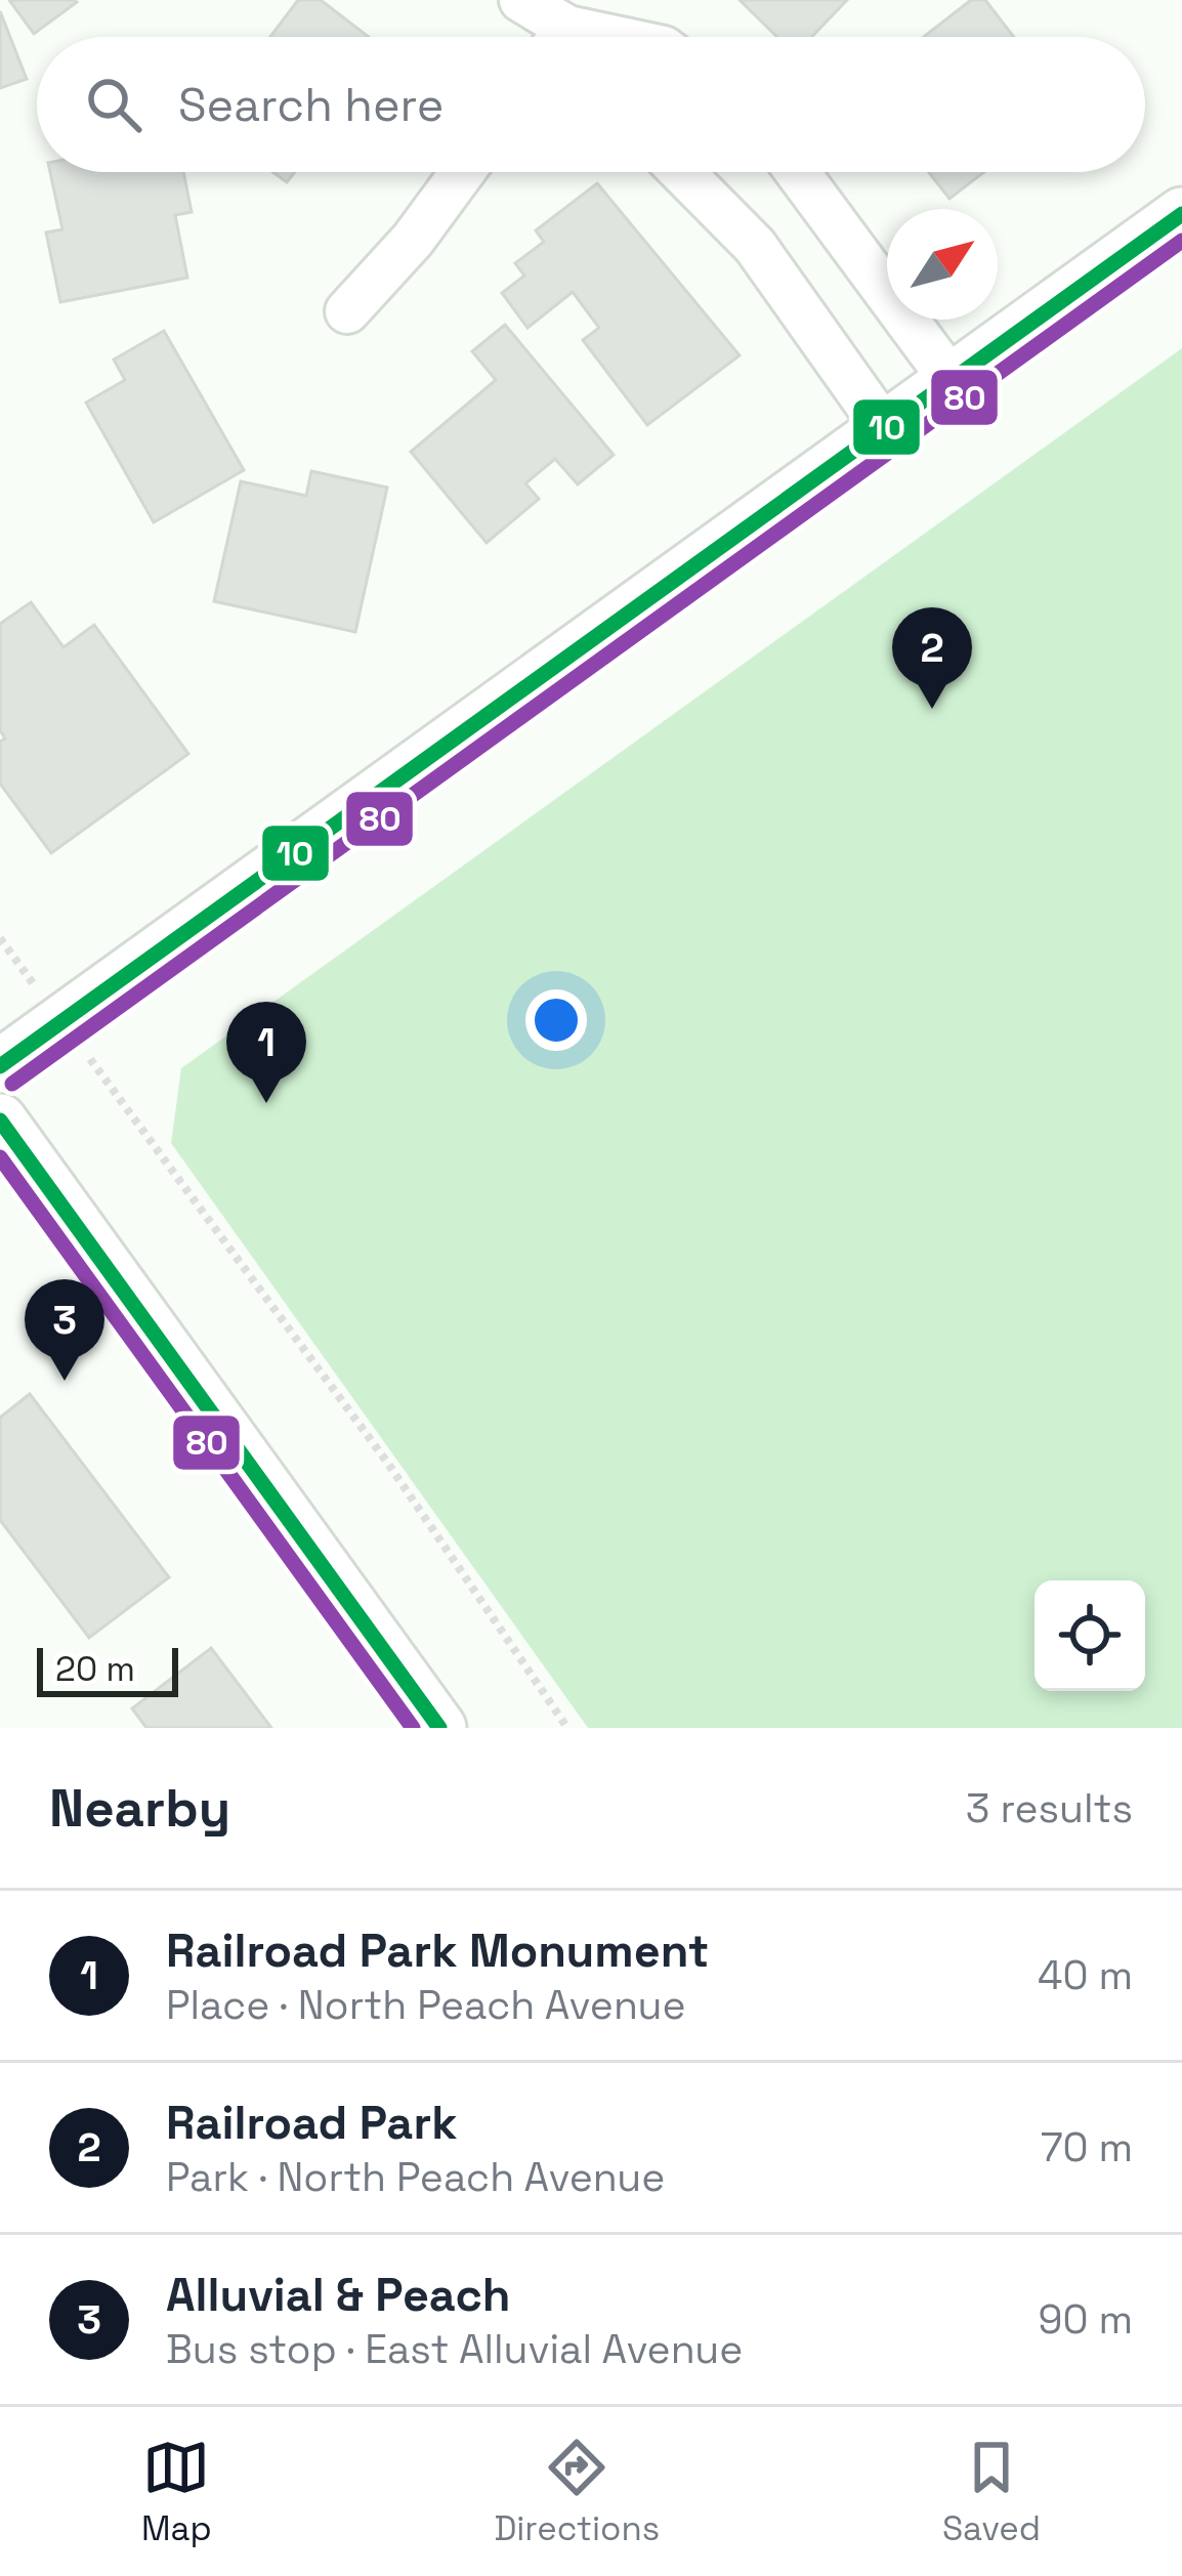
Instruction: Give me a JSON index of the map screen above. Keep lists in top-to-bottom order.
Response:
{
  "lines": ["transit line 10", "transit line 80"],
  "scale_bar": "20 m",
  "north": "top right",
  "page": {
    "search": "Search here",
    "pins": ["2", "1", "3"],
    "scale": "20 m",
    "heading": ["Nearby", "3 results"],
    "list": [
      {
        "mark": "1",
        "name": "Railroad Park Monument",
        "note": "Place · North Peach Avenue",
        "value": "40 m"
      },
      {
        "mark": "2",
        "name": "Railroad Park",
        "note": "Park · North Peach Avenue",
        "value": "70 m"
      },
      {
        "mark": "3",
        "name": "Alluvial & Peach",
        "note": "Bus stop · East Alluvial Avenue",
        "value": "90 m"
      }
    ],
    "nav": ["Map", "Directions", "Saved"]
  }
}
